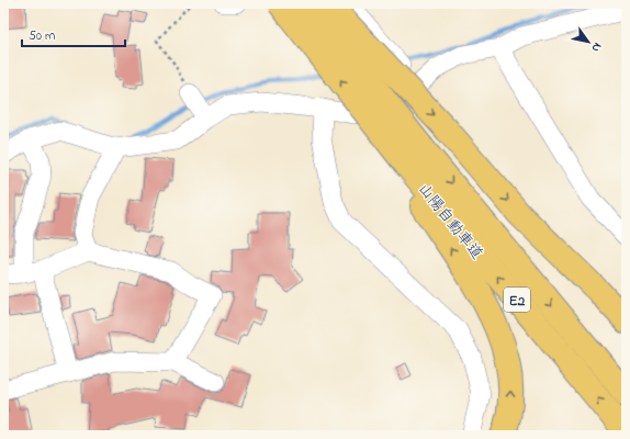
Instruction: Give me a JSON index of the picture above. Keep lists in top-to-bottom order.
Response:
{
  "streets": {
    "highway": ["山陽自動車道", "E2"]
  },
  "scale_bar": "50 m",
  "north": "bottom right"
}
